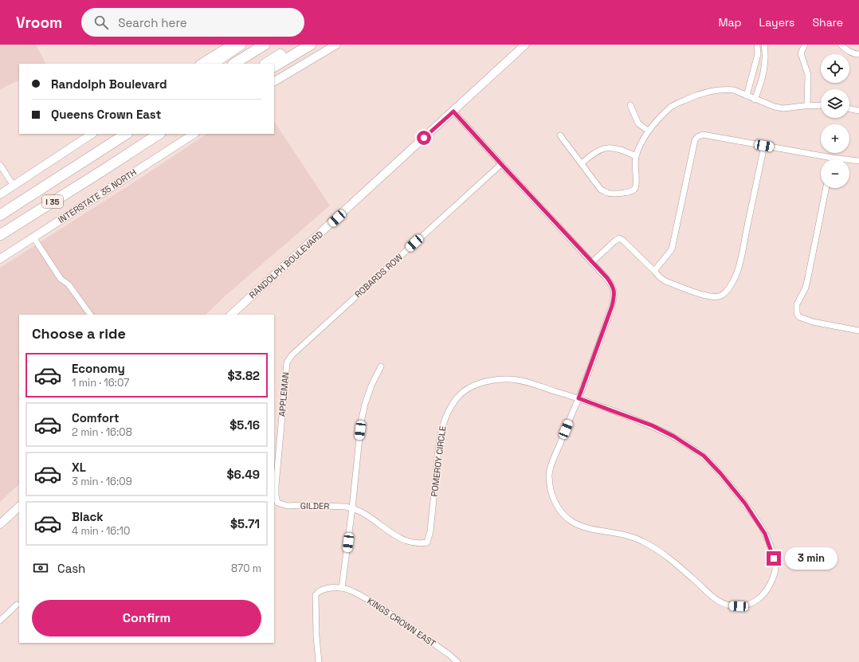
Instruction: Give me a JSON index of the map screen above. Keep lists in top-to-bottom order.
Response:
{
  "streets": {
    "highway": ["I 35"],
    "main road": ["INTERSTATE 35 NORTH", "RANDOLPH BOULEVARD"],
    "street": [
      "ROBARDS ROW",
      "APPLEMAN",
      "POMEROY CIRCLE",
      "GILDER",
      "KINGS CROWN EAST"
    ]
  },
  "crossings": [
    ["RANDOLPH BOULEVARD", "POMEROY CIRCLE"],
    ["ROBARDS ROW", "APPLEMAN"],
    ["ROBARDS ROW", "POMEROY CIRCLE"],
    ["APPLEMAN", "GILDER"],
    ["POMEROY CIRCLE", "GILDER"]
  ],
  "page": {
    "header": "Vroom",
    "search": "Search here",
    "nav": ["Map", "Layers", "Share"],
    "map_buttons": ["+", "−"],
    "banner": ["Randolph Boulevard", "Queens Crown East"],
    "heading": "Choose a ride",
    "list": [
      {
        "name": "Economy",
        "note": "1 min · 16:07",
        "value": "$3.82"
      },
      {
        "name": "Comfort",
        "note": "2 min · 16:08",
        "value": "$5.16"
      },
      {
        "name": "XL",
        "note": "3 min · 16:09",
        "value": "$6.49"
      },
      {
        "name": "Black",
        "note": "4 min · 16:10",
        "value": "$5.71"
      }
    ],
    "bubble": "3 min",
    "pay": ["Cash", "870 m"],
    "buttons": "Confirm"
  }
}
